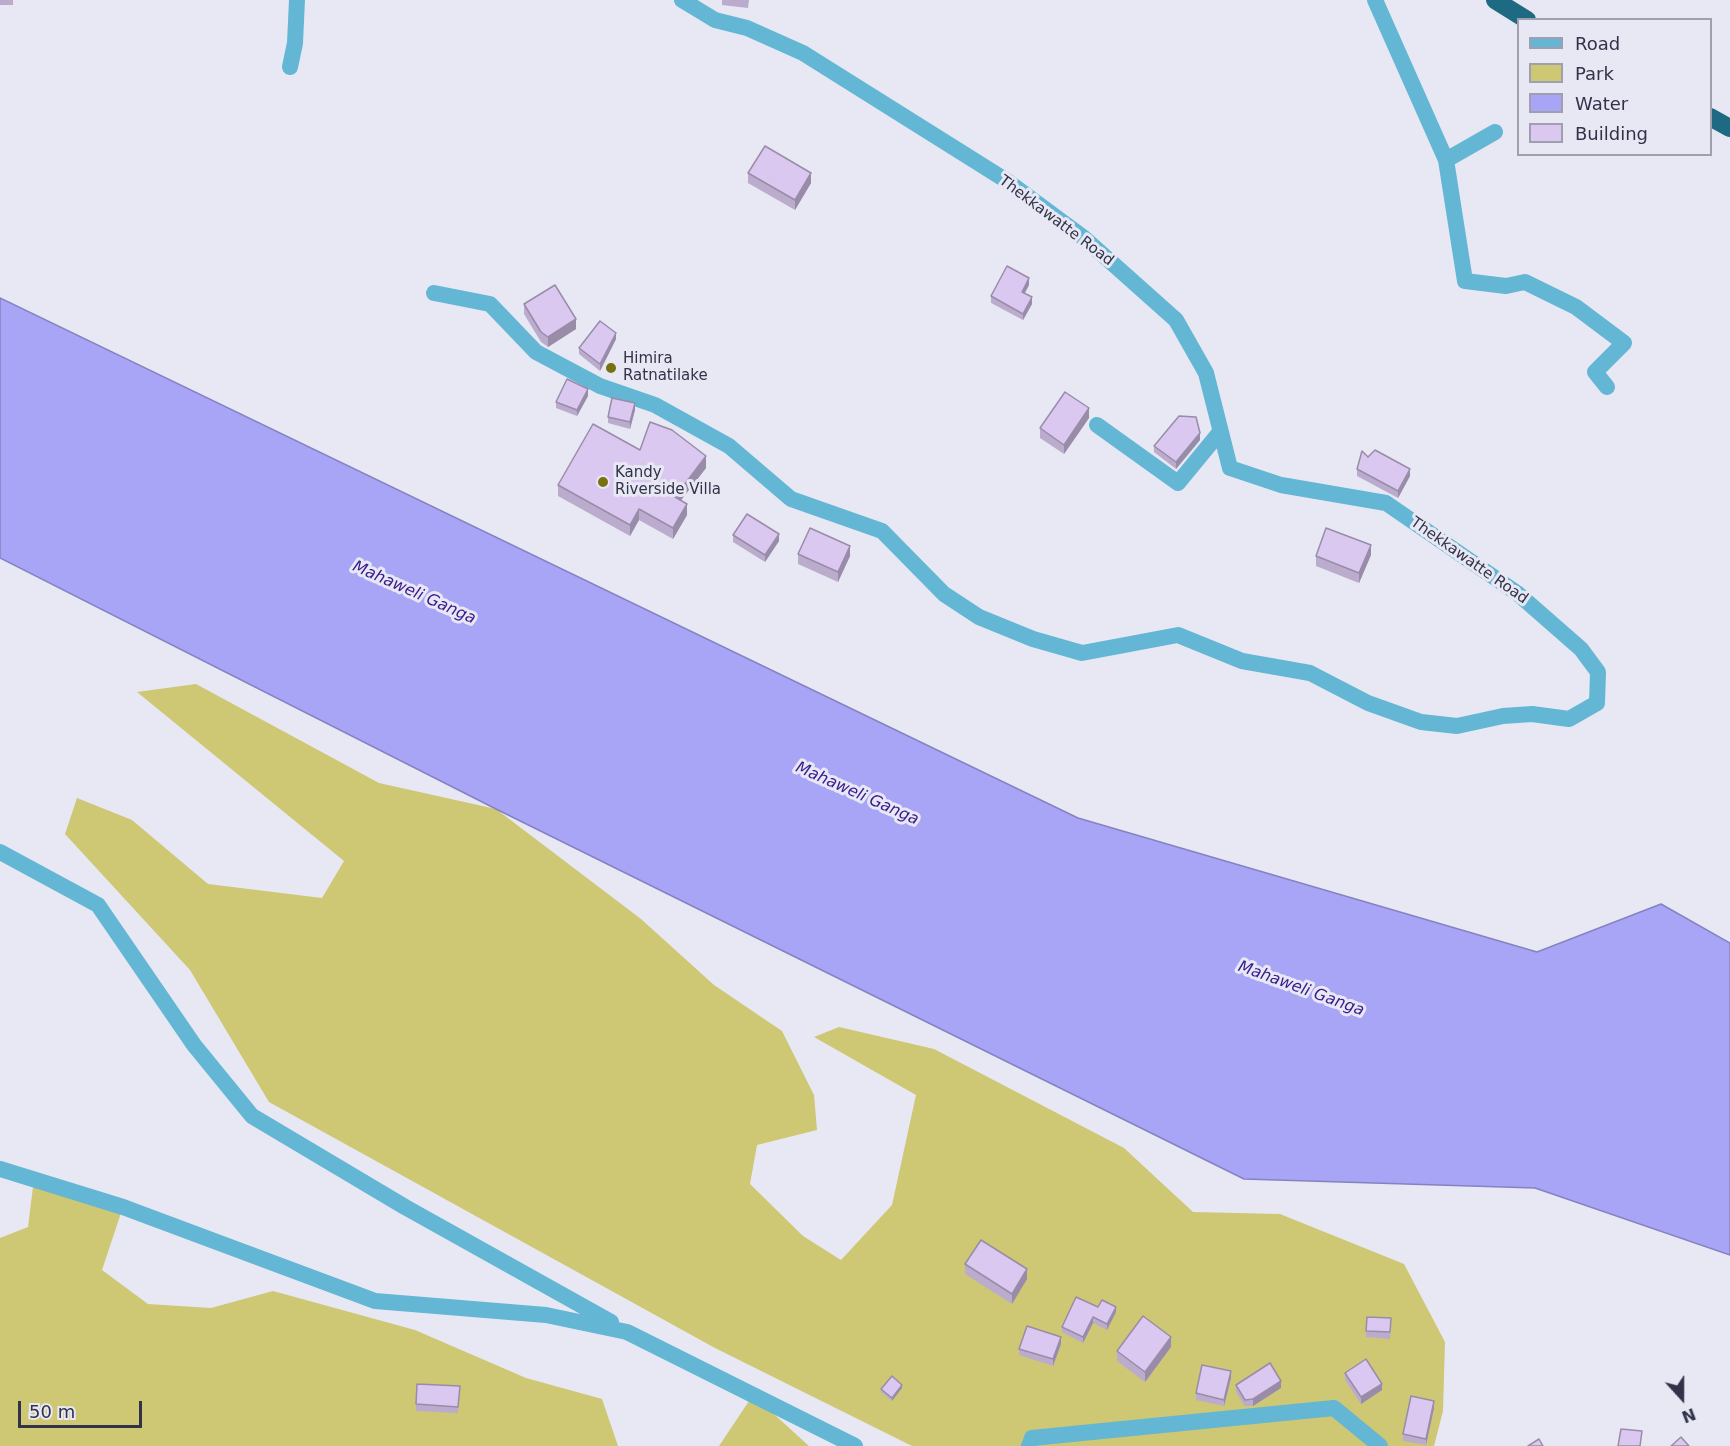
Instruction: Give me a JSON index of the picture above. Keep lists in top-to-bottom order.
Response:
{
  "streets": {
    "street": ["Thekkawatte Road"]
  },
  "water": ["Mahaweli Ganga"],
  "places": ["Himira Ratnatilake", "Kandy Riverside Villa"],
  "legend": [
    "Road",
    "Park",
    "Water",
    "Building"
  ],
  "scale_bar": "50 m",
  "north": "bottom"
}
